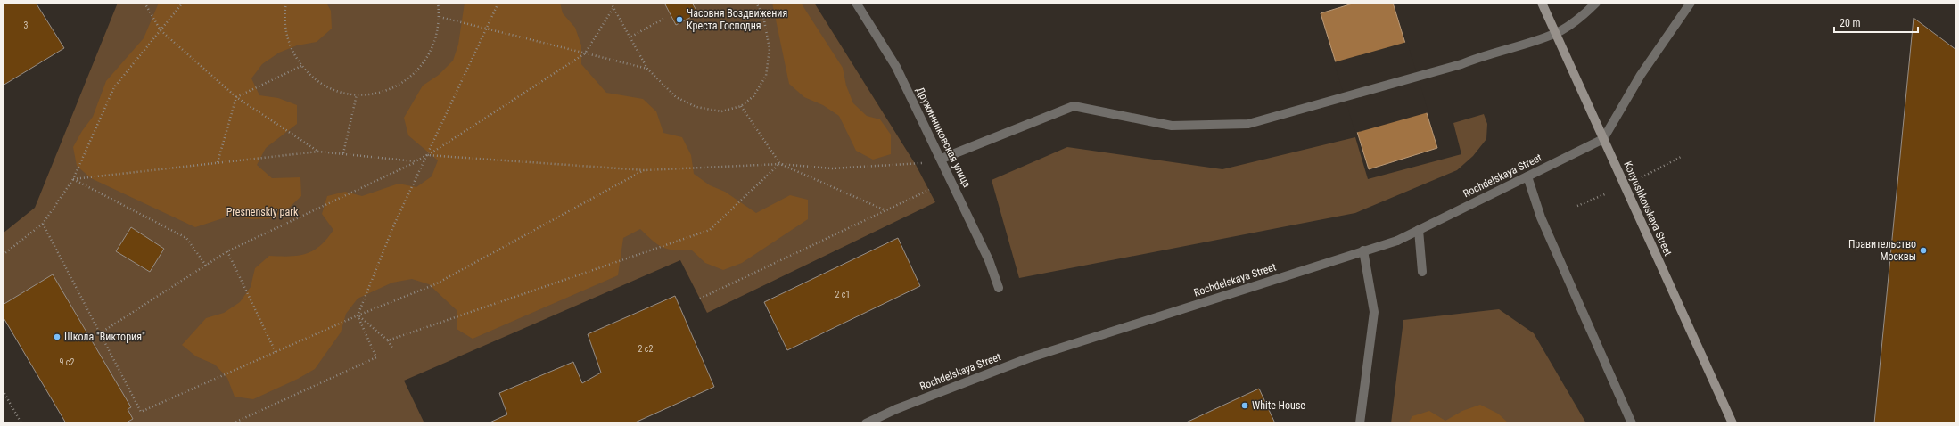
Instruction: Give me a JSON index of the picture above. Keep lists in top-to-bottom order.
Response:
{
  "streets": {
    "main road": ["Konyushkovskaya Street"],
    "street": ["Дружинниковская улица", "Rochdelskaya Street"]
  },
  "crossings": [
    ["Rochdelskaya Street", "Konyushkovskaya Street"]
  ],
  "parks": ["Presnenskiy park"],
  "places": [
    "Часовня Воздвижения Креста Господня",
    "Правительство Москвы",
    "Школа \"Виктория\"",
    "White House"
  ],
  "house_numbers": [
    "3",
    "2 с1",
    "2 с2",
    "9 с2"
  ],
  "scale_bar": "20 m"
}
